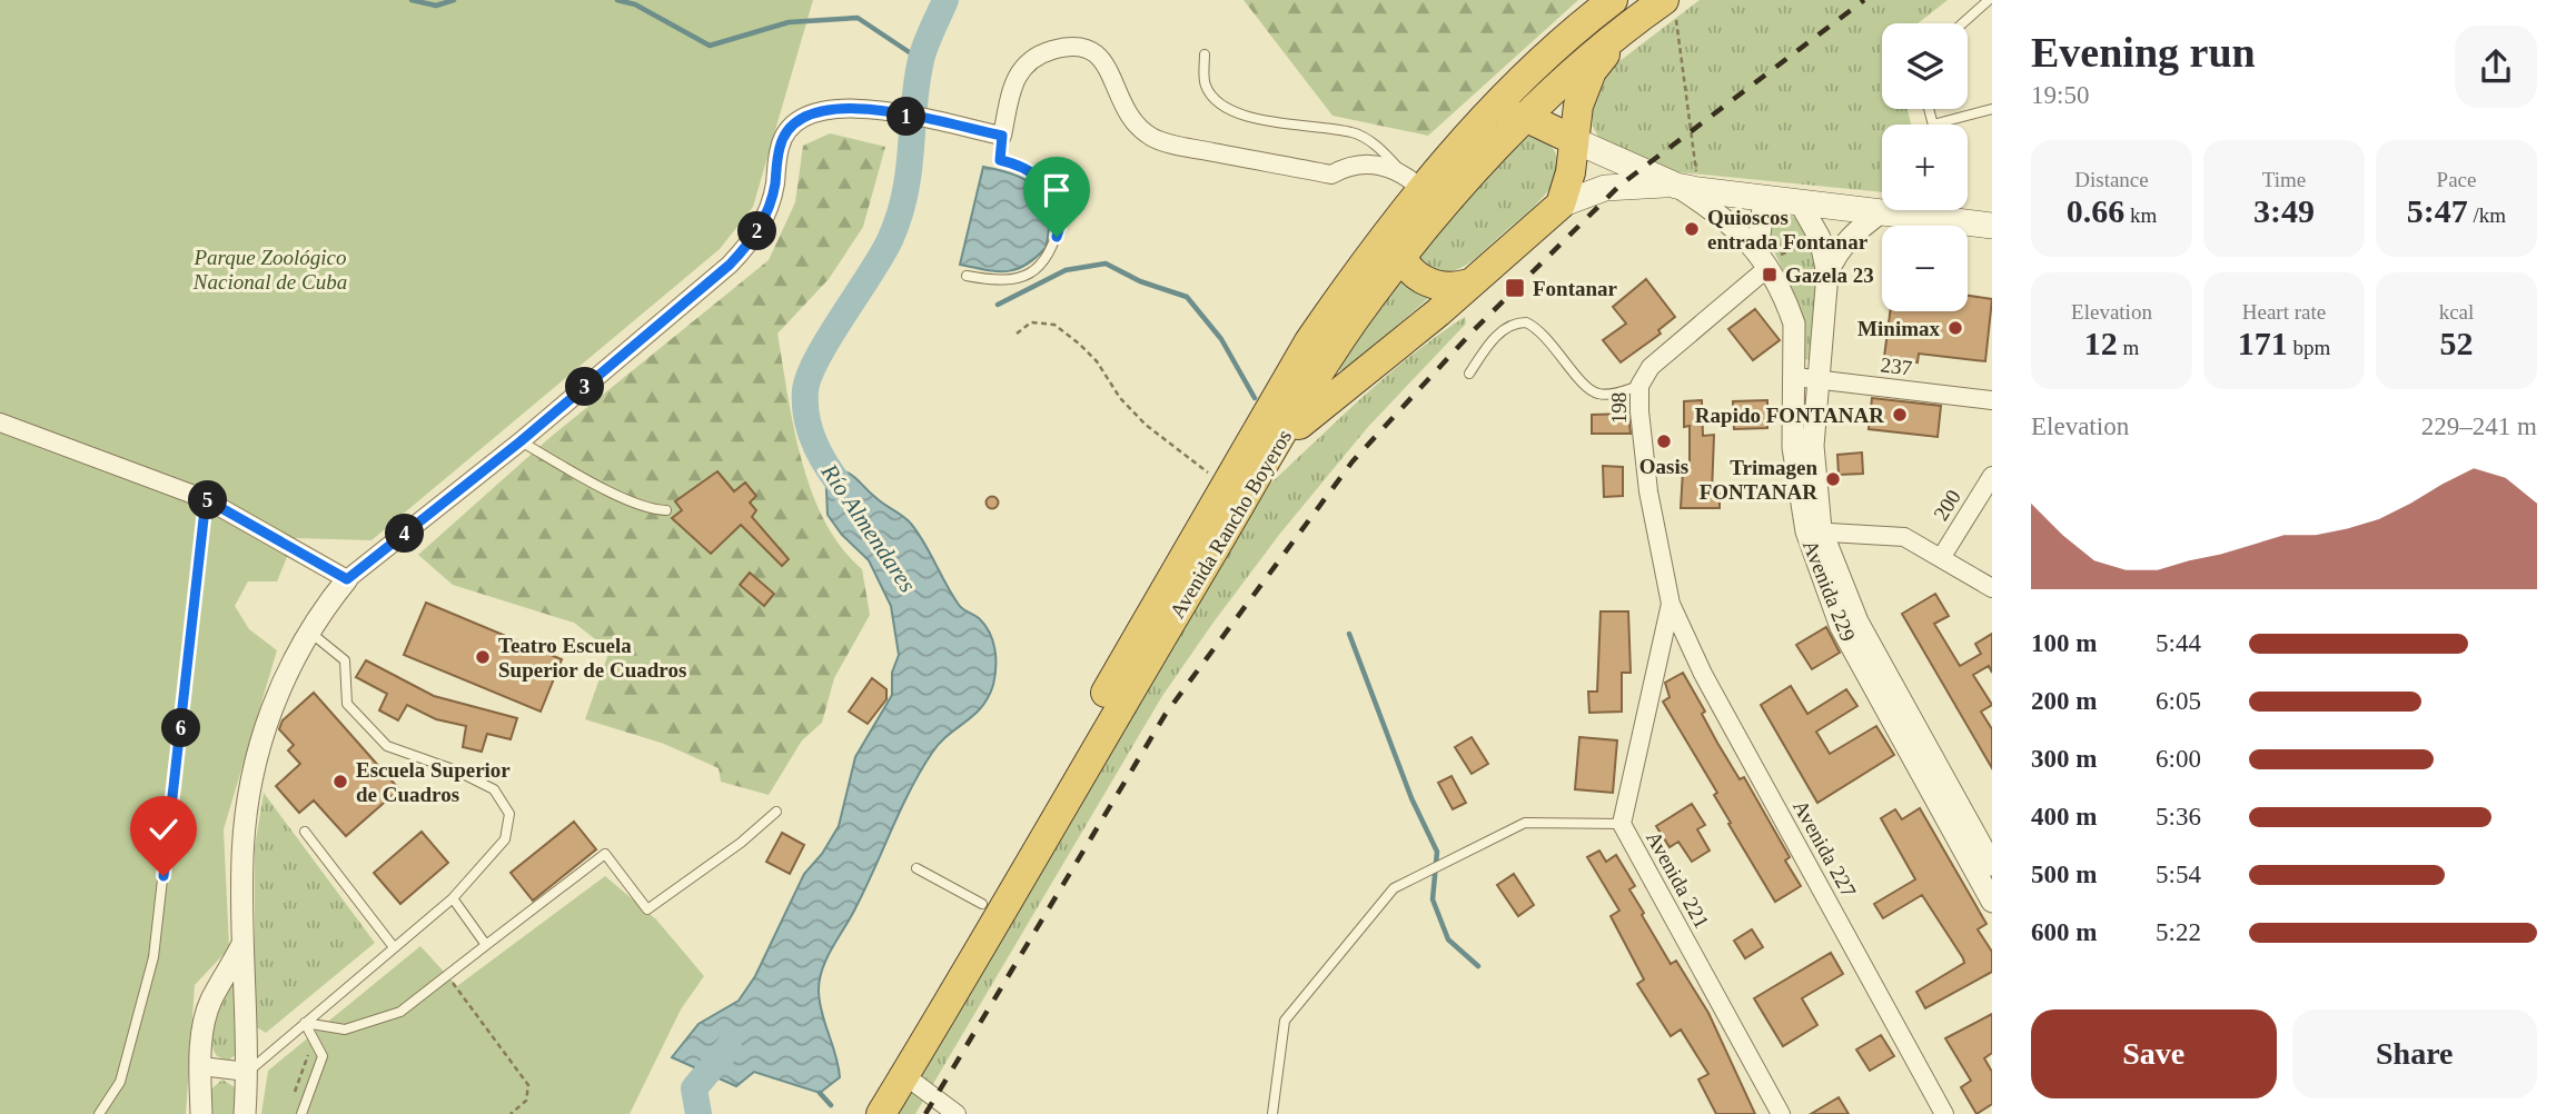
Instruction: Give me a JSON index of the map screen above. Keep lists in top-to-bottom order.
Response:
{
  "streets": {
    "highway": ["Avenida Rancho Boyeros"],
    "street": [
      "237",
      "198",
      "200",
      "Avenida 229",
      "Avenida 227",
      "Avenida 221"
    ]
  },
  "crossings": [
    ["237", "Avenida 229"],
    ["198", "Avenida 229"],
    ["198", "Avenida 227"],
    ["198", "Avenida 221"],
    ["Avenida 227", "Avenida 221"]
  ],
  "water": ["Río Almendares"],
  "parks": ["Parque Zoológico Nacional de Cuba"],
  "places": {
    "other": [
      "Quioscos entrada Fontanar",
      "Minimax",
      "Rapido FONTANAR",
      "Oasis",
      "Trimagen FONTANAR",
      "Teatro Escuela Superior de Cuadros",
      "Escuela Superior de Cuadros"
    ],
    "transit": ["Gazela 23", "Fontanar"]
  },
  "page": {
    "heading": ["Evening run", "19:50"],
    "map_buttons": ["+", "−"],
    "pins": [
      "1",
      "2",
      "3",
      "5",
      "4",
      "6"
    ],
    "stats": [
      ["Distance", "0.66 km"],
      ["Time", "3:49"],
      ["Pace", "5:47 /km"],
      ["Elevation", "12 m"],
      ["Heart rate", "171 bpm"],
      ["kcal", "52"]
    ],
    "chart": ["Elevation", "229–241 m"],
    "list": [
      {
        "name": "100 m",
        "note": "5:44"
      },
      {
        "name": "200 m",
        "note": "6:05"
      },
      {
        "name": "300 m",
        "note": "6:00"
      },
      {
        "name": "400 m",
        "note": "5:36"
      },
      {
        "name": "500 m",
        "note": "5:54"
      },
      {
        "name": "600 m",
        "note": "5:22"
      }
    ],
    "buttons": ["Save", "Share"]
  }
}
